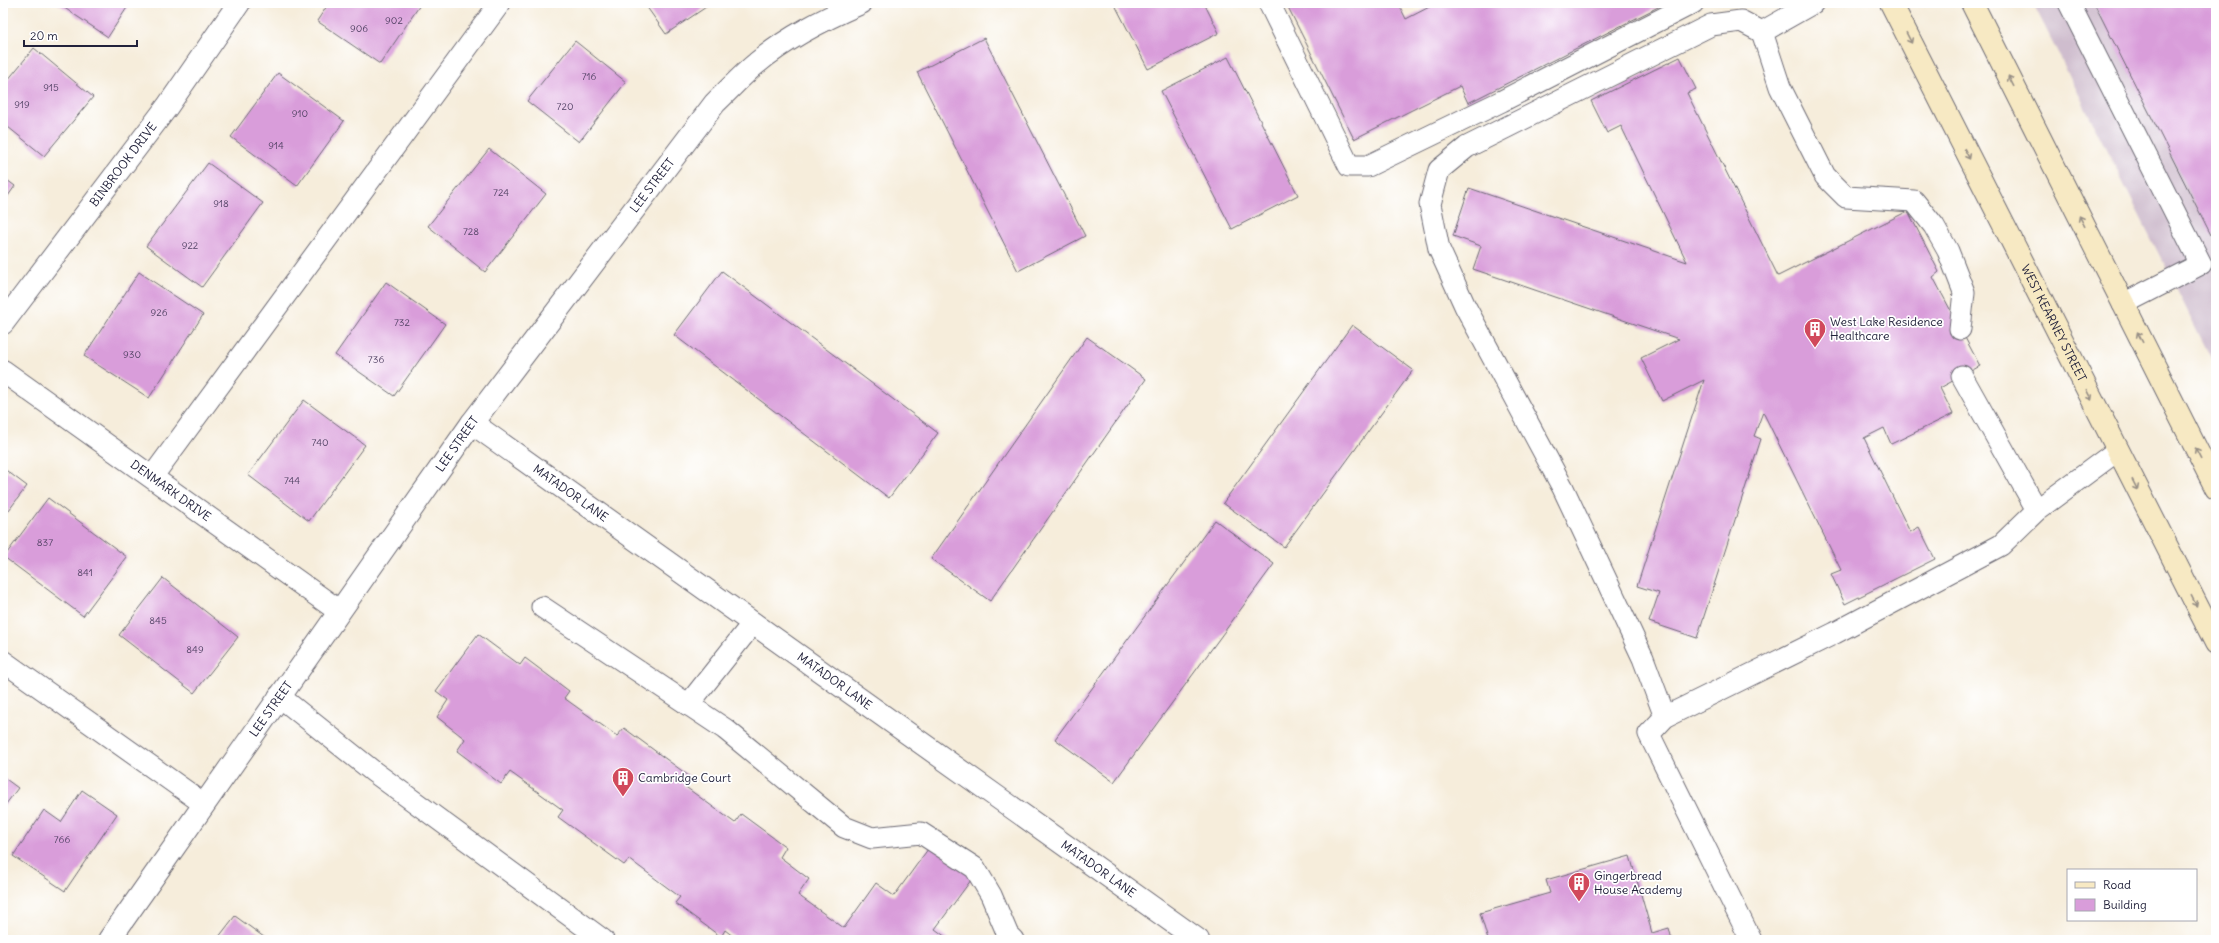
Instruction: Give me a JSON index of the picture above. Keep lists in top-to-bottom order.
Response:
{
  "streets": {
    "main road": ["WEST KEARNEY STREET"],
    "street": [
      "BINBROOK DRIVE",
      "LEE STREET",
      "DENMARK DRIVE",
      "MATADOR LANE"
    ]
  },
  "crossings": [
    ["LEE STREET", "DENMARK DRIVE"],
    ["LEE STREET", "MATADOR LANE"]
  ],
  "places": {
    "building": ["West Lake Residence Healthcare", "Cambridge Court", "Gingerbread House Academy"]
  },
  "house_numbers": [
    "902",
    "906",
    "716",
    "915",
    "919",
    "720",
    "910",
    "914",
    "724",
    "918",
    "728",
    "922",
    "926",
    "732",
    "930",
    "736",
    "740",
    "744",
    "837",
    "841",
    "845",
    "849",
    "766"
  ],
  "legend": ["Road", "Building"],
  "scale_bar": "20 m"
}
